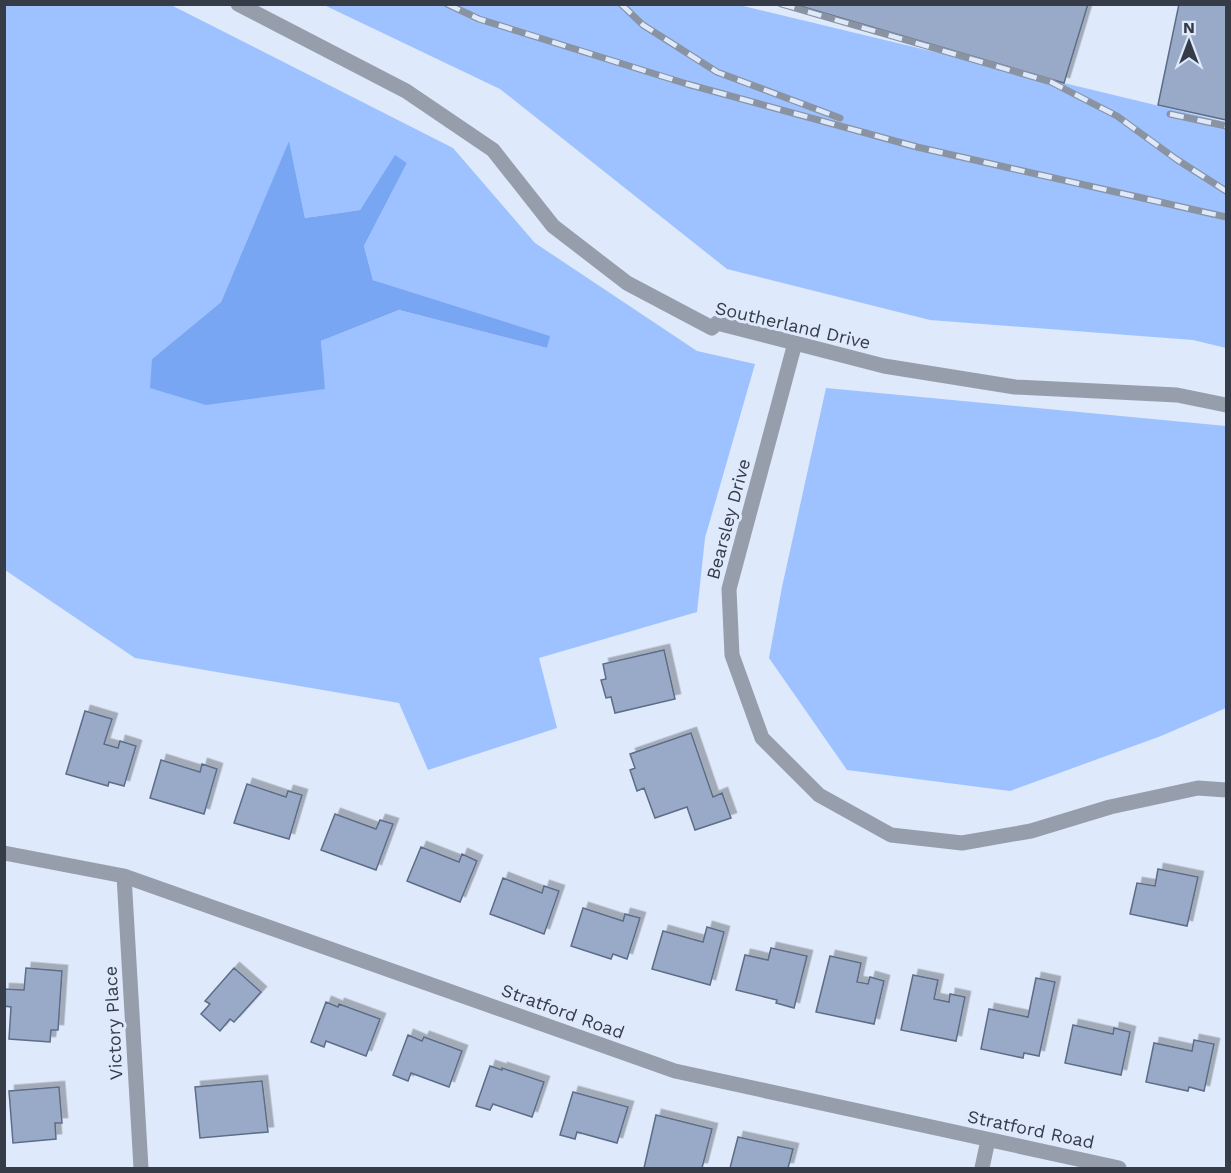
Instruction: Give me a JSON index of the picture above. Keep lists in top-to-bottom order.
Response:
{
  "streets": {
    "street": [
      "Southerland Drive",
      "Bearsley Drive",
      "Stratford Road",
      "Victory Place"
    ]
  },
  "crossings": [
    ["Southerland Drive", "Bearsley Drive"],
    ["Stratford Road", "Victory Place"]
  ],
  "north": "top"
}
